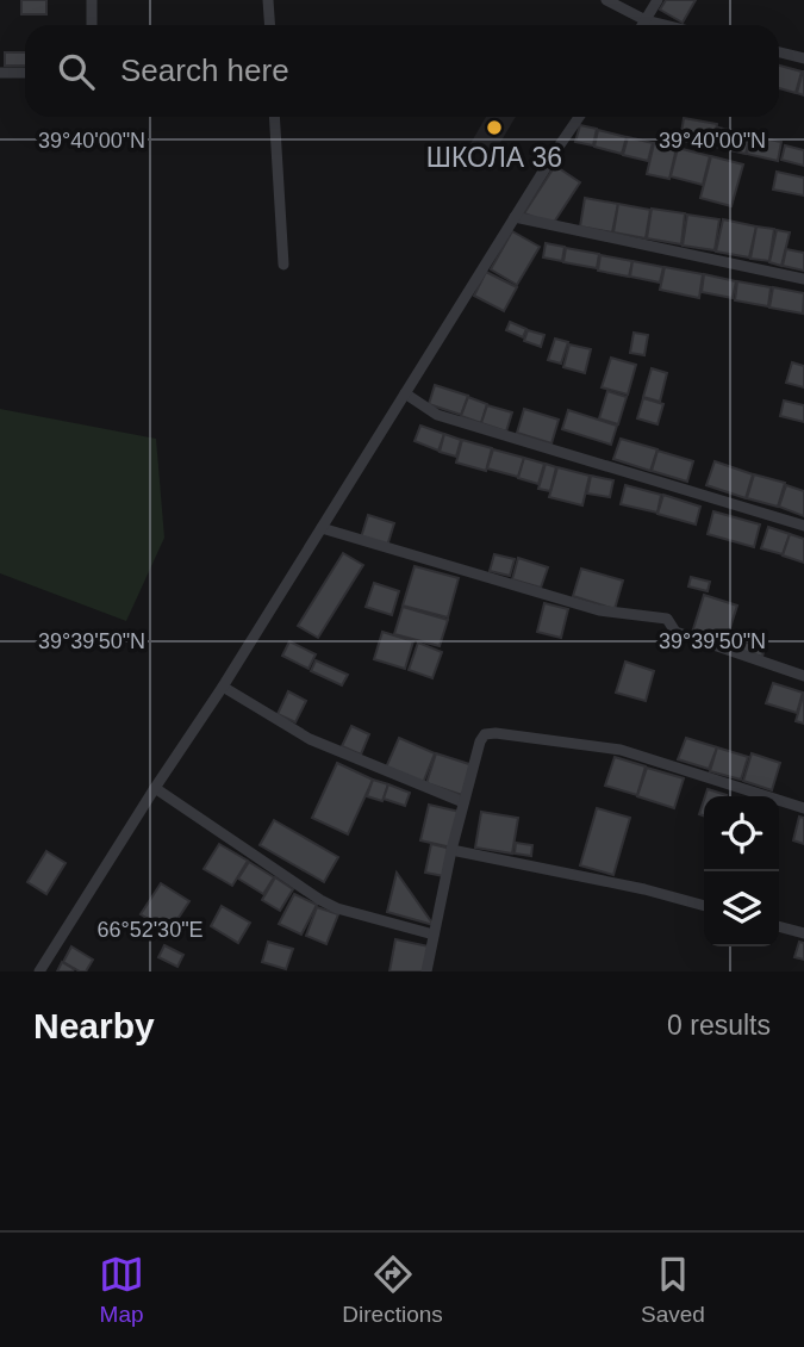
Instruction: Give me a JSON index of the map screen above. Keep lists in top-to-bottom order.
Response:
{
  "places": ["ШКОЛА 36"],
  "page": {
    "search": "Search here",
    "heading": ["Nearby", "0 results"],
    "nav": ["Map", "Directions", "Saved"]
  },
  "coordinates": ["39°40'00\"N", "39°39'50\"N", "66°52'30\"E"]
}
